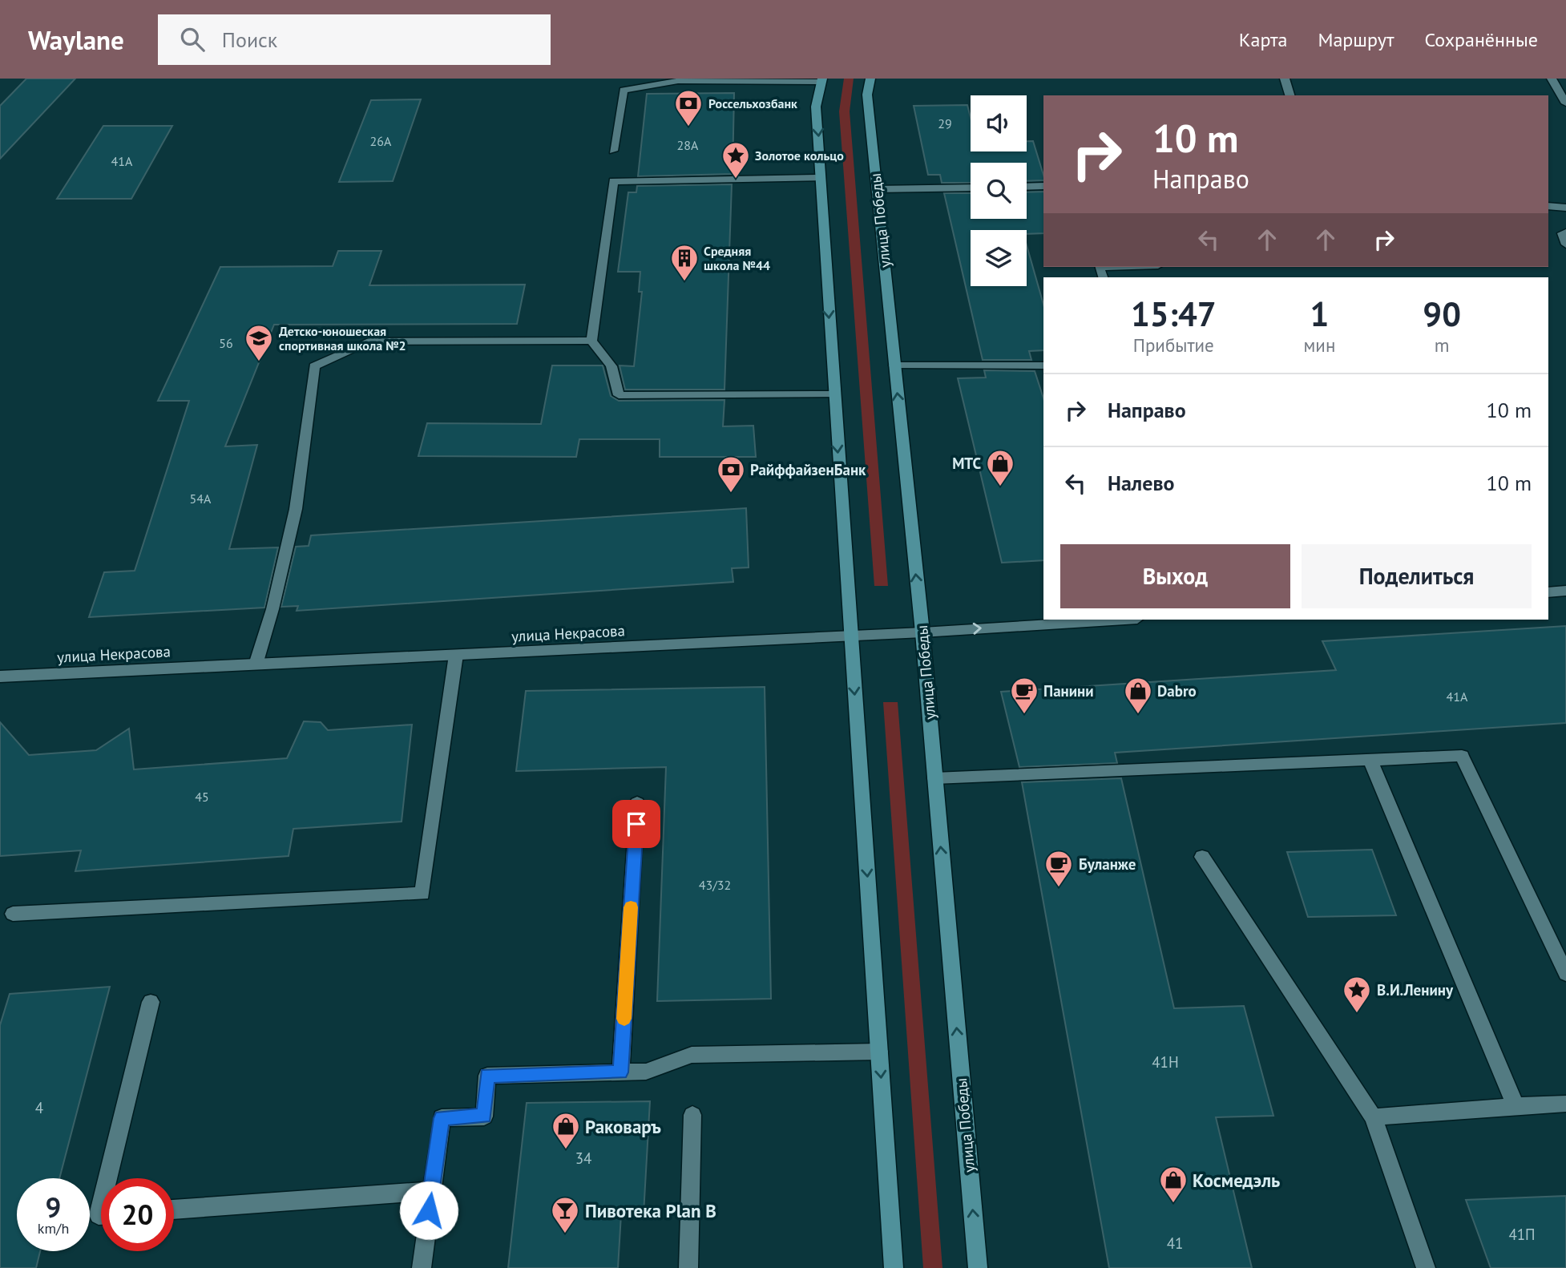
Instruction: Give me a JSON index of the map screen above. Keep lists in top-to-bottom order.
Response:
{
  "streets": {
    "main road": ["улица Победы"],
    "street": ["улица Некрасова"]
  },
  "crossings": [
    ["улица Победы", "улица Некрасова"]
  ],
  "places": {
    "bank": ["Россельхозбанк", "РайффайзенБанк"],
    "place": ["Золотое кольцо", "В.И.Ленину"],
    "building": ["Средняя школа №44"],
    "school or university": ["Детско-юношеская спортивная школа №2"],
    "shop": [
      "МТС",
      "Dabro",
      "Раковаръ",
      "Космедэль"
    ],
    "cafe": ["Панини", "Буланже"],
    "bar": ["Пивотека Plan B"]
  },
  "house_numbers": [
    "29",
    "26А",
    "28А",
    "41А",
    "56",
    "54А",
    "41А",
    "45",
    "43/32",
    "41Н",
    "4",
    "34",
    "41П",
    "41"
  ],
  "page": {
    "header": "Waylane",
    "search": "Поиск",
    "nav": ["Карта", "Маршрут", "Сохранённые"],
    "turn": ["10 m", "Направо"],
    "eta": [
      "15:47",
      "Прибытие",
      "1",
      "мин",
      "90",
      "m"
    ],
    "list": [
      {
        "name": "Направо",
        "value": "10 m"
      },
      {
        "name": "Налево",
        "value": "10 m"
      }
    ],
    "buttons": ["Выход", "Поделиться"],
    "speed": "9 km/h",
    "limit": "20"
  }
}
